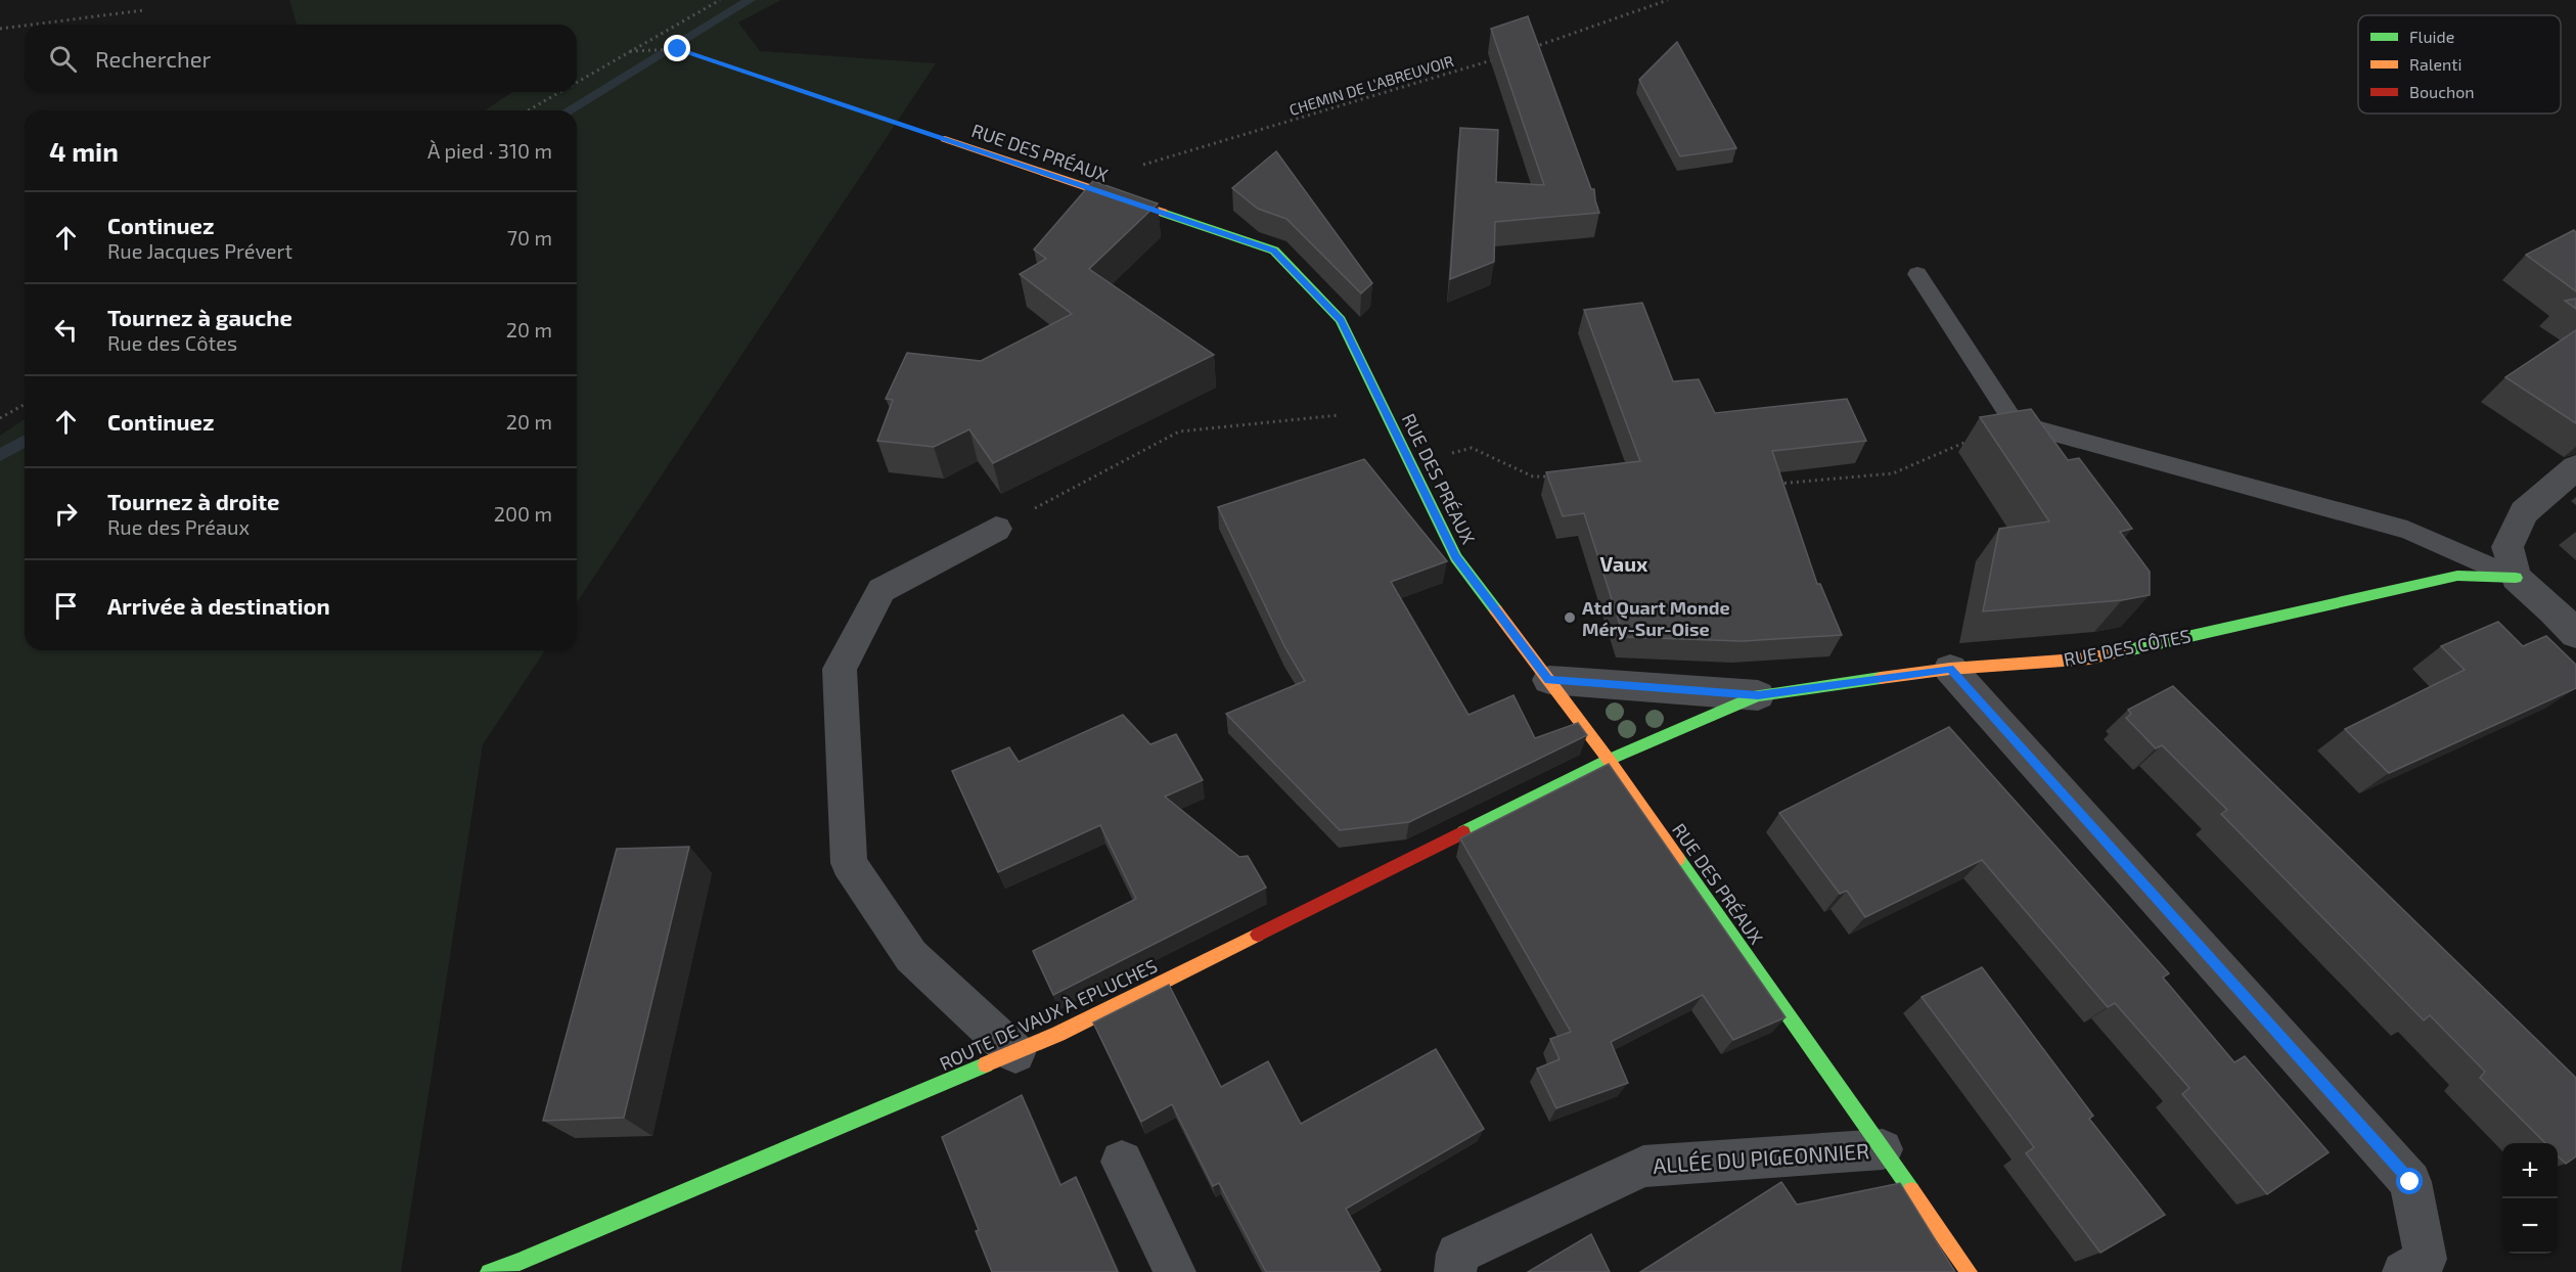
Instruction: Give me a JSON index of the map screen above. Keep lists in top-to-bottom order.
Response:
{
  "streets": {
    "street": [
      "RUE DES PRÉAUX",
      "RUE DES CÔTES",
      "ROUTE DE VAUX À EPLUCHES",
      "ALLÉE DU PIGEONNIER"
    ],
    "path": ["CHEMIN DE L'ABREUVOIR"]
  },
  "crossings": [
    ["CHEMIN DE L'ABREUVOIR", "RUE DES PRÉAUX"],
    ["RUE DES PRÉAUX", "RUE DES CÔTES"],
    ["RUE DES PRÉAUX", "ROUTE DE VAUX À EPLUCHES"],
    ["RUE DES PRÉAUX", "ALLÉE DU PIGEONNIER"],
    ["RUE DES CÔTES", "ROUTE DE VAUX À EPLUCHES"]
  ],
  "districts": ["Vaux"],
  "places": ["Atd Quart Monde Méry-Sur-Oise"],
  "legend": ["Fluide", "Ralenti", "Bouchon"],
  "page": {
    "search": "Rechercher",
    "heading": ["4 min", "À pied · 310 m"],
    "list": [
      ["Continuez", "Rue Jacques Prévert", "70 m"],
      ["Tournez à gauche", "Rue des Côtes", "20 m"],
      ["Continuez", "20 m"],
      ["Tournez à droite", "Rue des Préaux", "200 m"],
      "Arrivée à destination"
    ],
    "map_buttons": ["+", "−"]
  }
}
